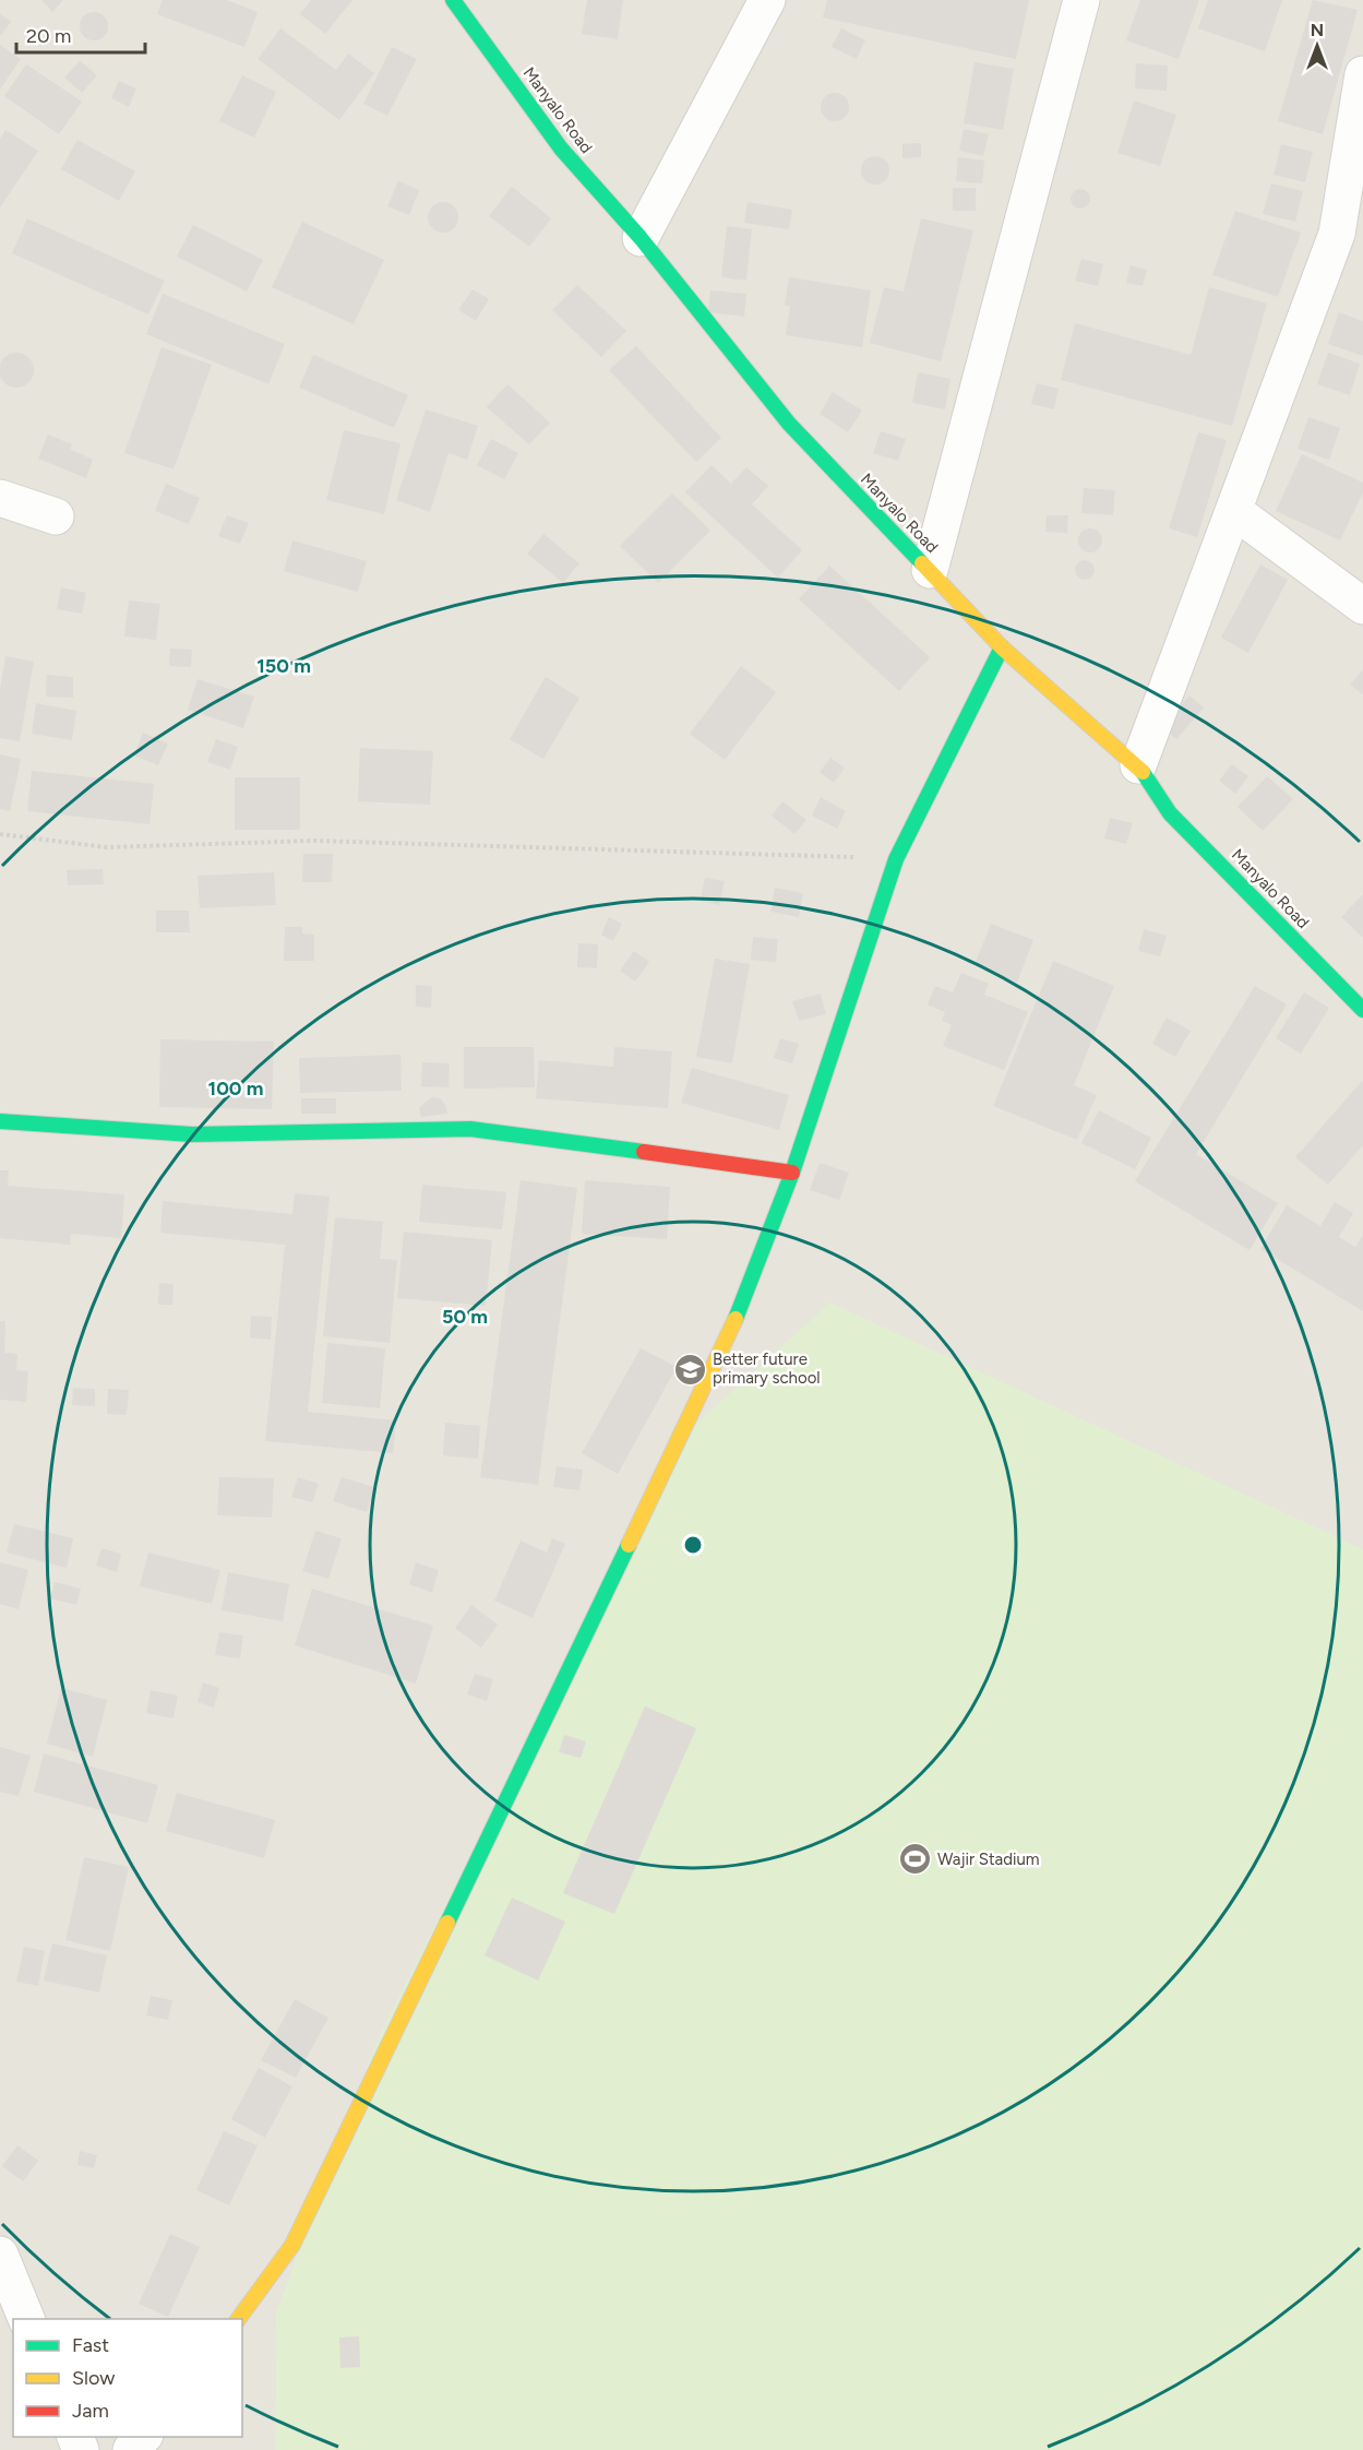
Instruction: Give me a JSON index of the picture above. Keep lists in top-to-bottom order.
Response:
{
  "streets": {
    "street": ["Manyalo Road"]
  },
  "places": {
    "school or university": ["Better future primary school"],
    "sports": ["Wajir Stadium"]
  },
  "legend": ["Fast", "Slow", "Jam"],
  "scale_bar": "20 m",
  "north": "top",
  "rings": ["150 m", "100 m", "50 m"]
}
